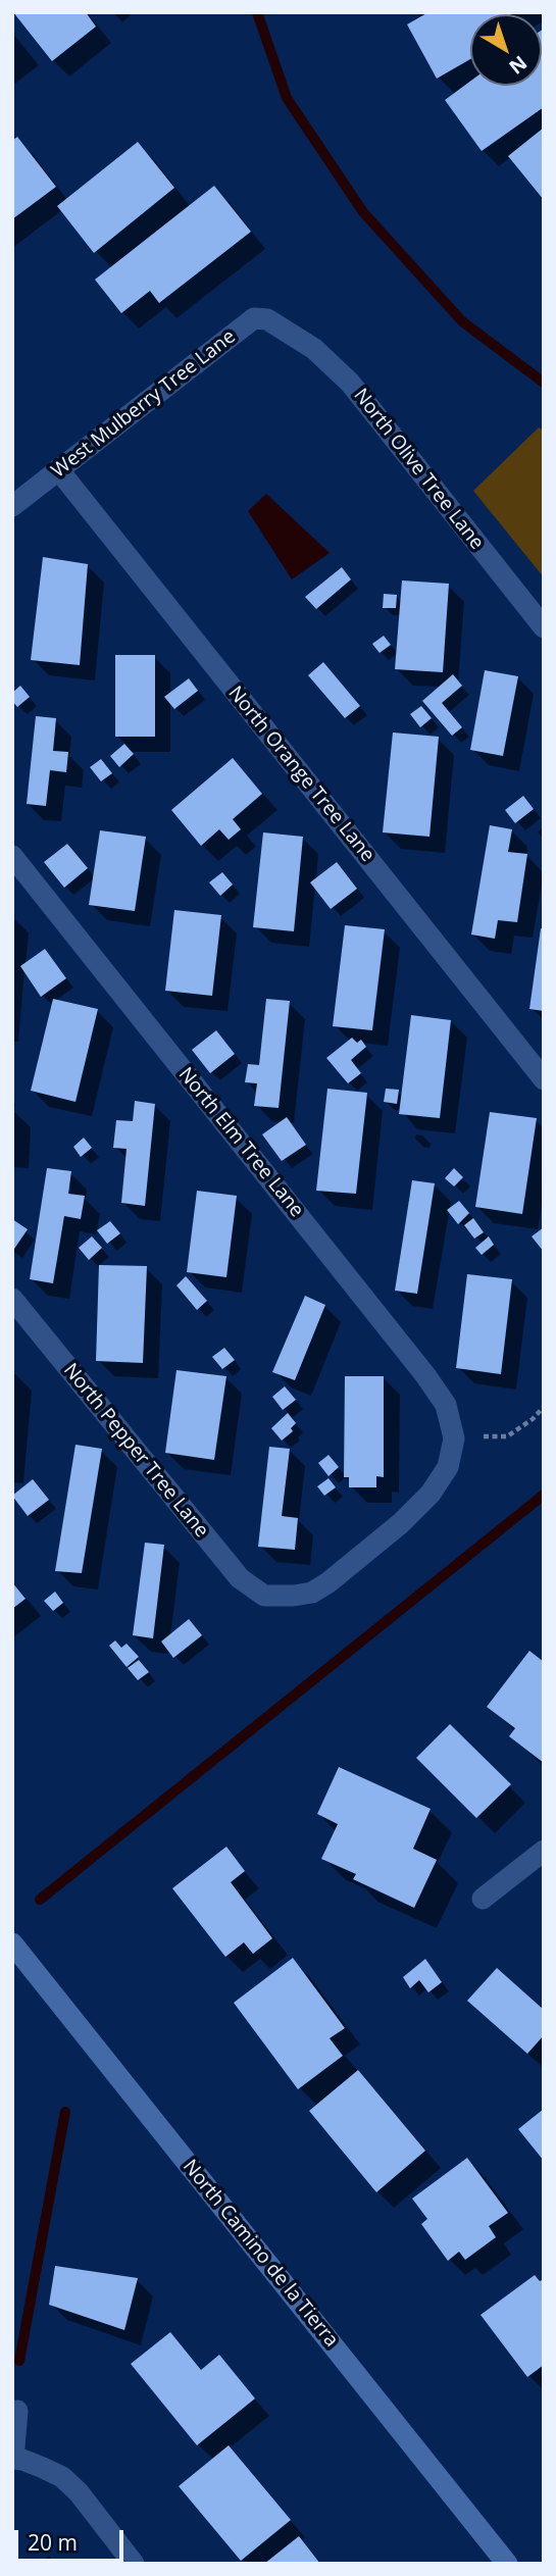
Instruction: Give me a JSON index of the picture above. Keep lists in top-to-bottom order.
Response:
{
  "streets": {
    "street": [
      "West Mulberry Tree Lane",
      "North Olive Tree Lane",
      "North Orange Tree Lane",
      "North Elm Tree Lane",
      "North Pepper Tree Lane",
      "North Camino de la Tierra"
    ]
  },
  "crossings": [
    ["West Mulberry Tree Lane", "North Olive Tree Lane"],
    ["West Mulberry Tree Lane", "North Orange Tree Lane"],
    ["North Elm Tree Lane", "North Pepper Tree Lane"]
  ],
  "scale_bar": "20 m",
  "north": "bottom right"
}
